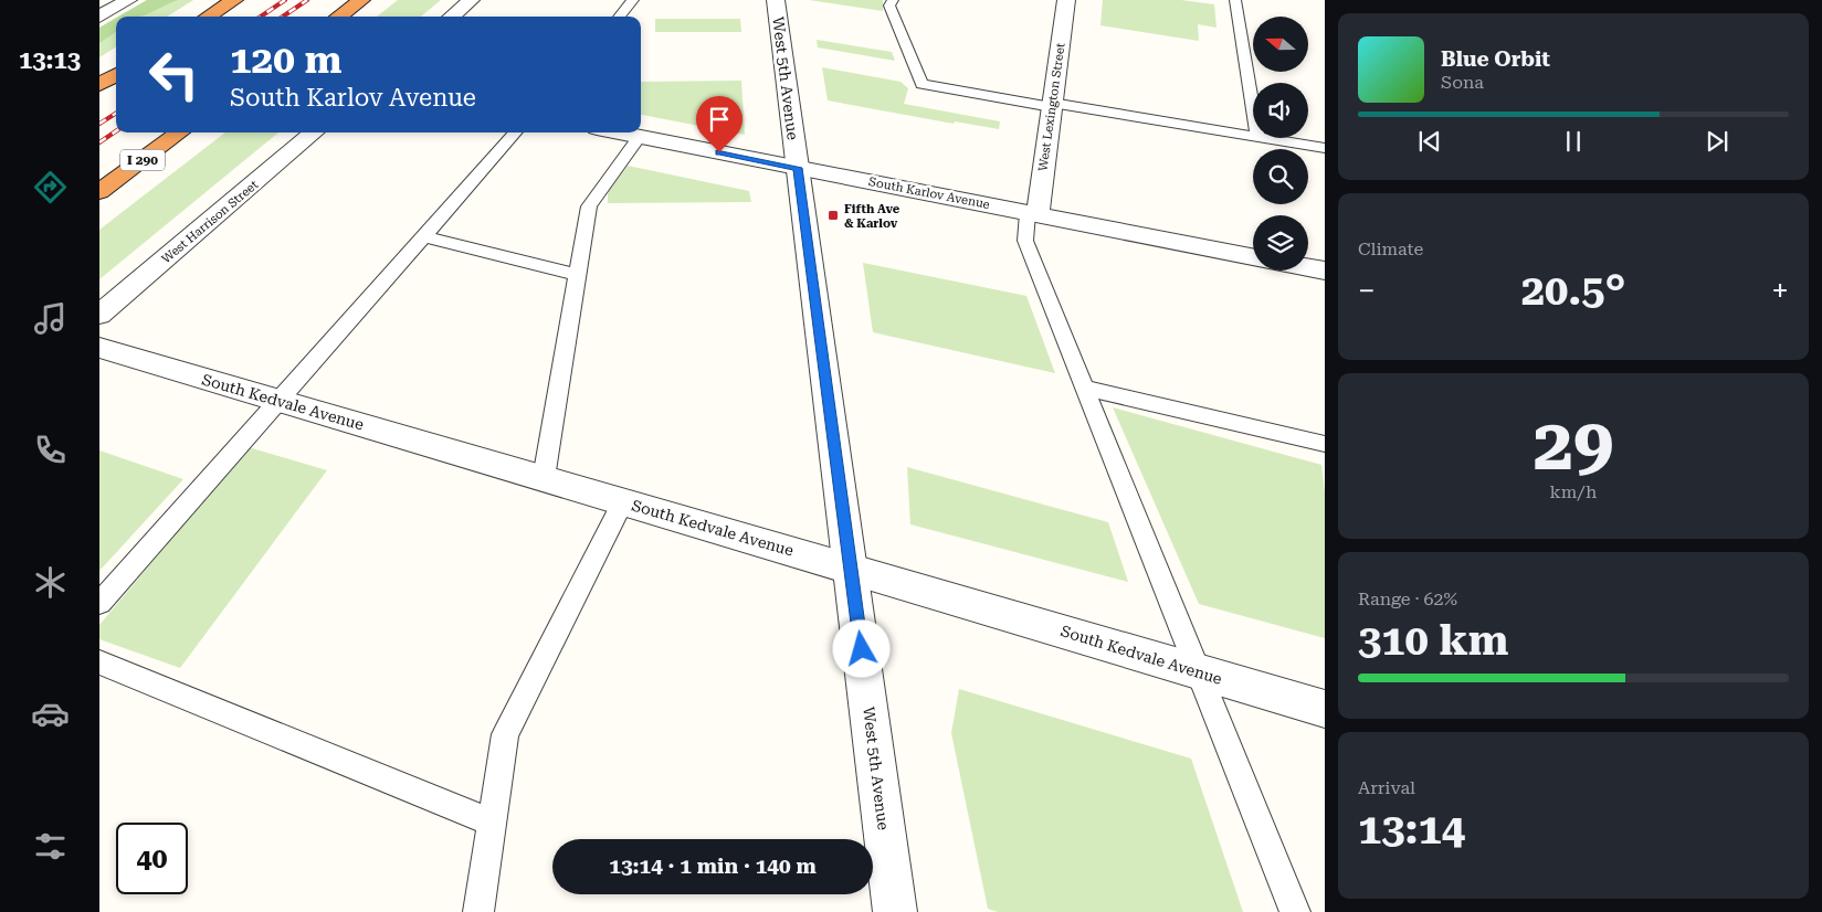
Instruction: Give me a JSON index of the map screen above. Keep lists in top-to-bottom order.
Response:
{
  "streets": {
    "highway": ["I 290"],
    "street": [
      "West 5th Avenue",
      "West Lexington Street",
      "South Karlov Avenue",
      "West Harrison Street",
      "South Kedvale Avenue"
    ]
  },
  "crossings": [
    ["West 5th Avenue", "South Karlov Avenue"],
    ["West 5th Avenue", "South Kedvale Avenue"],
    ["West Lexington Street", "South Karlov Avenue"]
  ],
  "places": {
    "transit": ["Fifth Ave & Karlov"]
  },
  "north": "left",
  "page": {
    "tabs": "13:13",
    "turn": ["120 m", "South Karlov Avenue"],
    "song": ["Blue Orbit", "Sona"],
    "tile": [
      "Climate",
      ["29", "km/h"],
      ["Range · 62%", "310 km"],
      ["Arrival", "13:14"]
    ],
    "heat": ["−", "20.5°", "+"],
    "limit": "40",
    "trip": "13:14 · 1 min · 140 m"
  }
}
